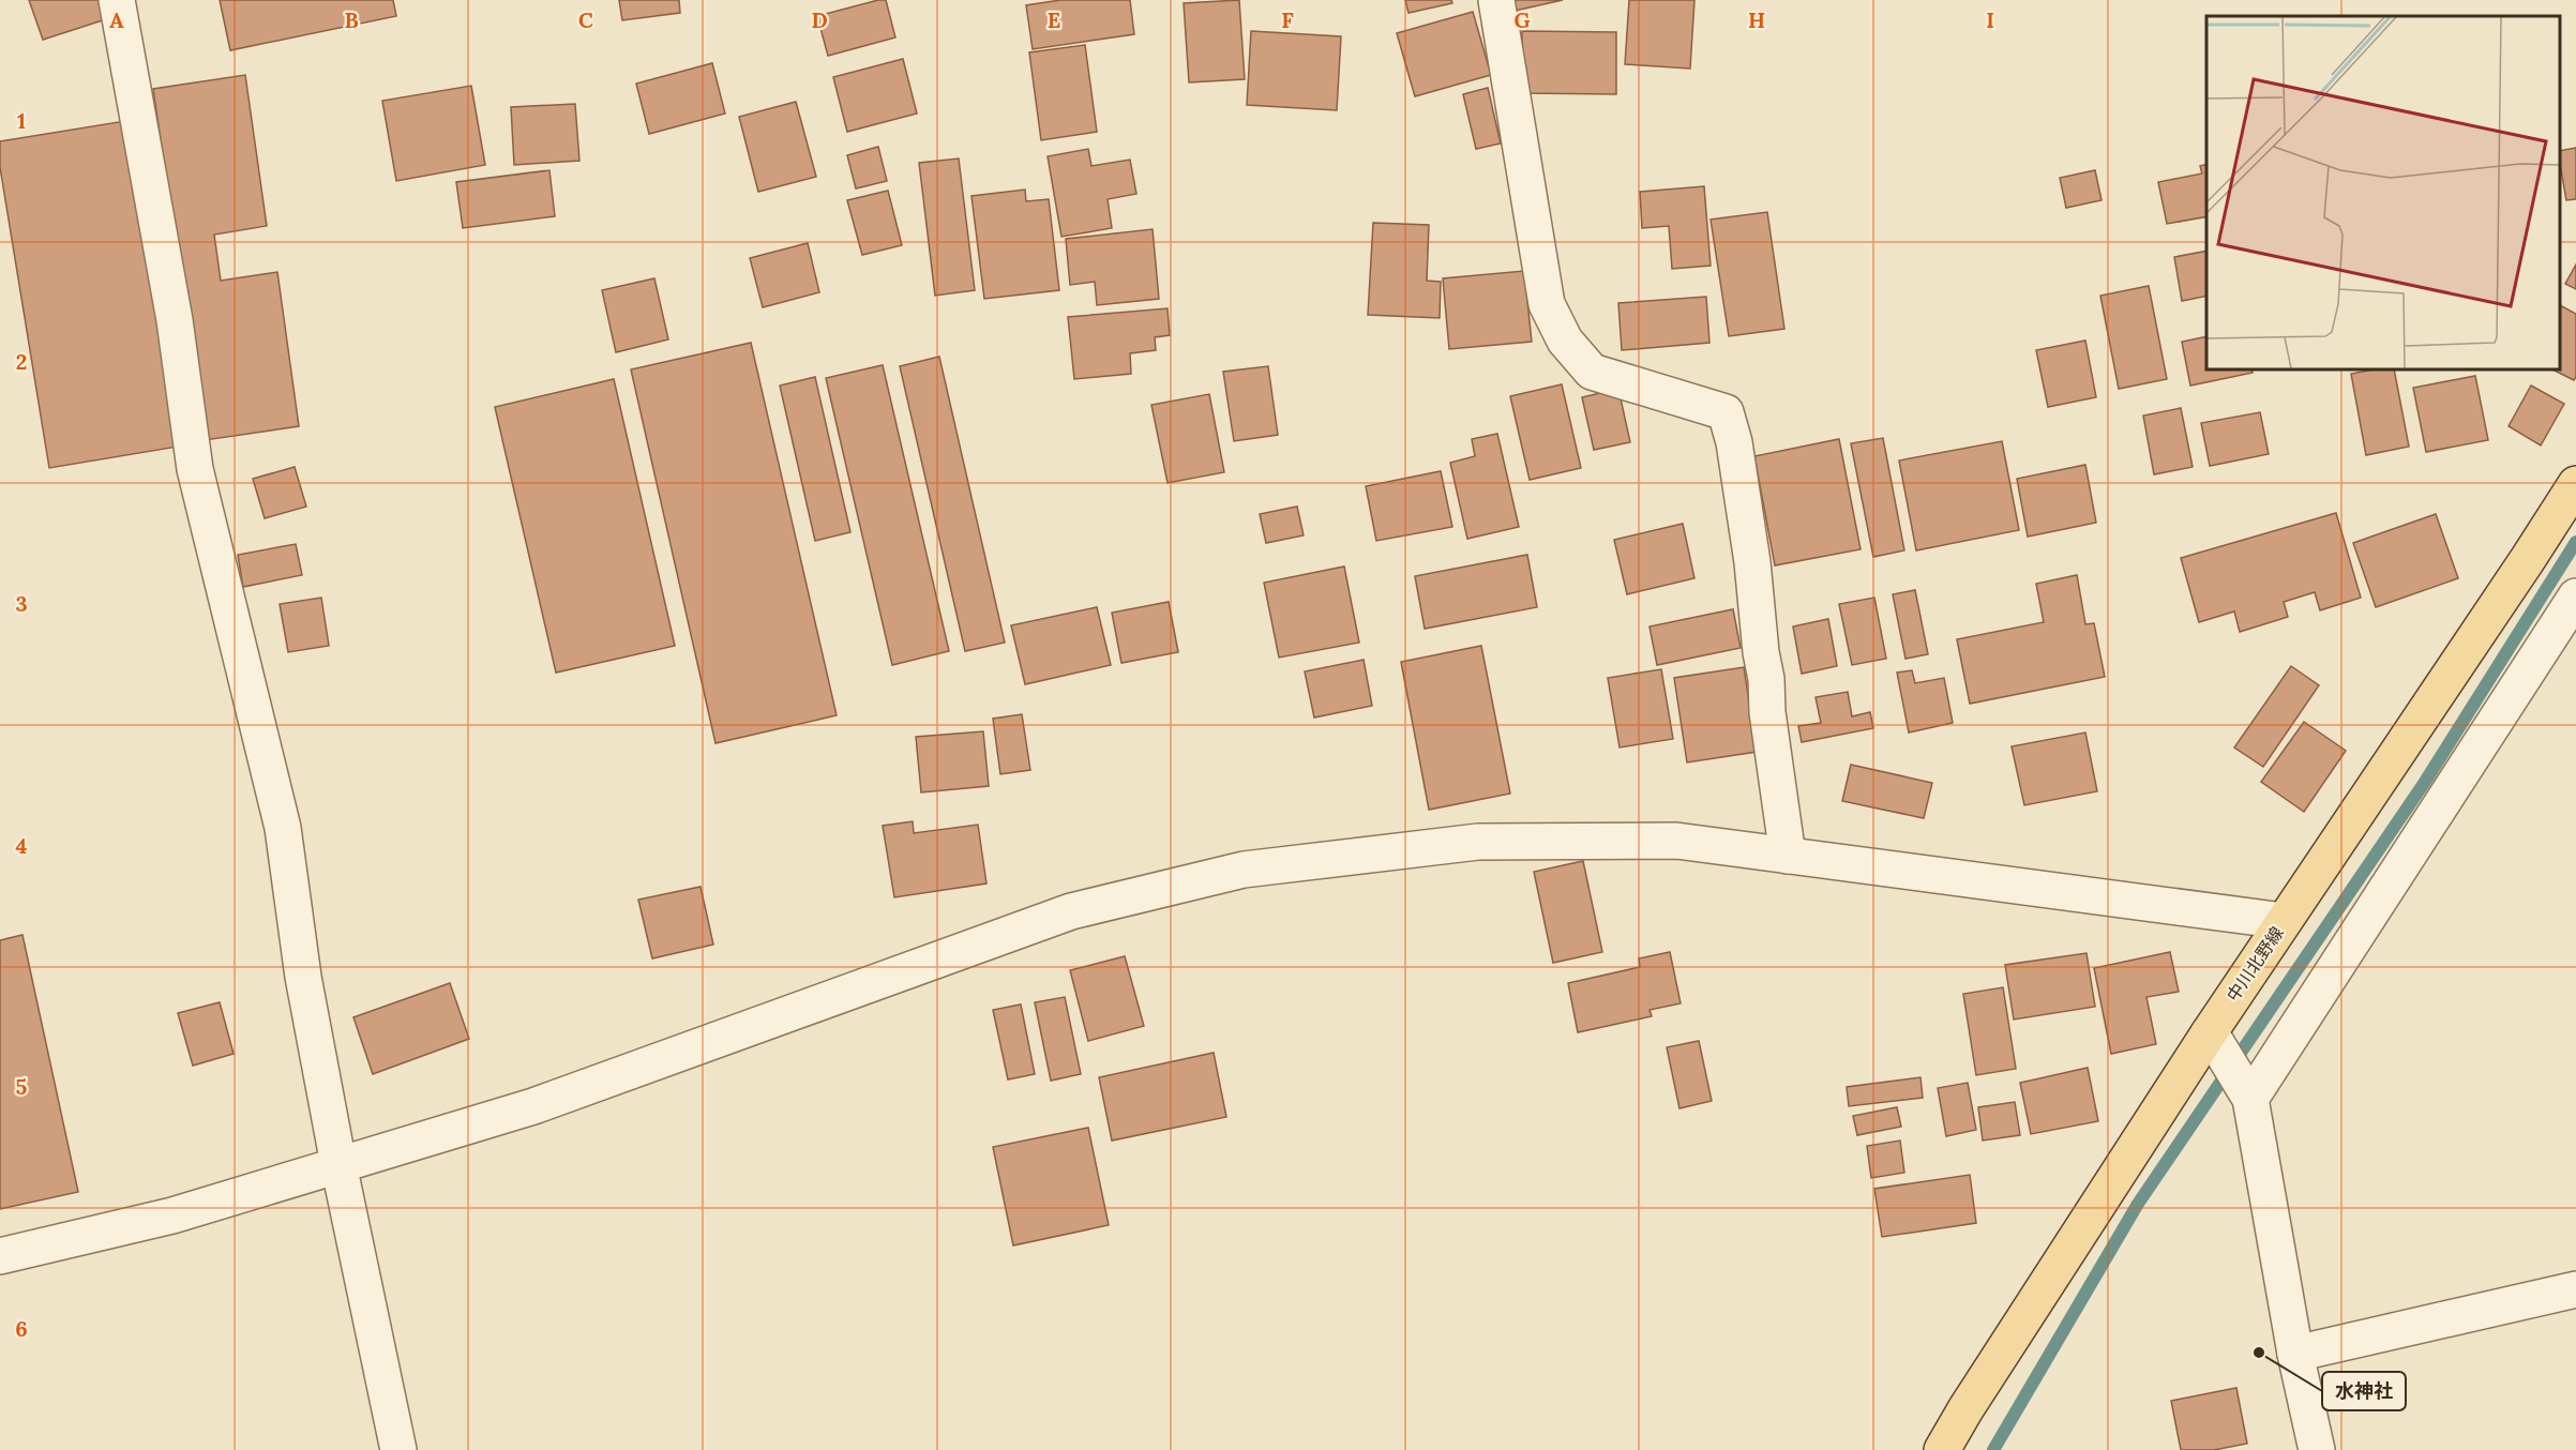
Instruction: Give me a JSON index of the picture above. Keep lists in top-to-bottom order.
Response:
{
  "streets": {
    "main road": ["中川北野線"]
  },
  "places": ["水神社"],
  "grid": {
    "columns": [
      "A",
      "B",
      "C",
      "D",
      "E",
      "F",
      "G",
      "H",
      "I"
    ],
    "rows": [
      "1",
      "2",
      "3",
      "4",
      "5",
      "6"
    ]
  }
}
